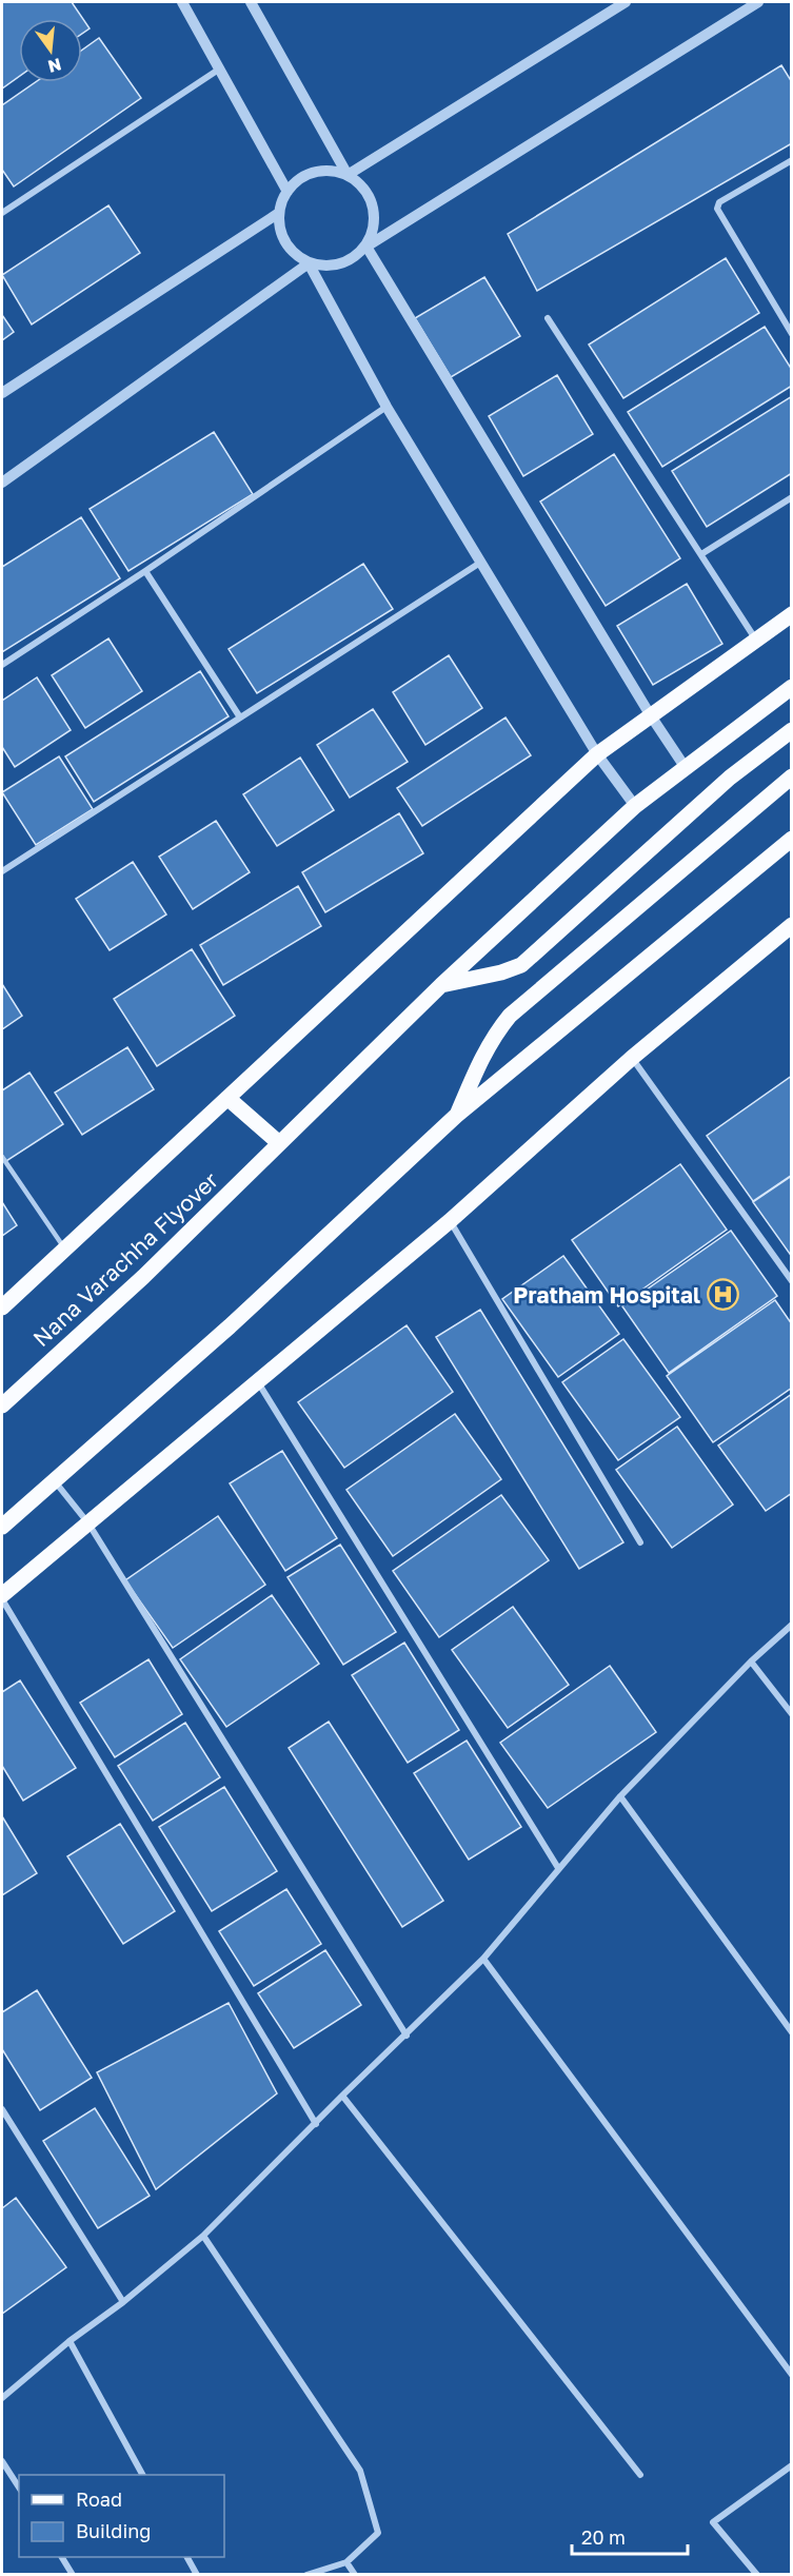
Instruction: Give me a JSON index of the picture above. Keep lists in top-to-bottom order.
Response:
{
  "streets": {
    "main road": ["Nana Varachha Flyover"]
  },
  "places": {
    "hospital": ["Pratham Hospital"]
  },
  "legend": ["Road", "Building"],
  "scale_bar": "20 m",
  "north": "bottom"
}
